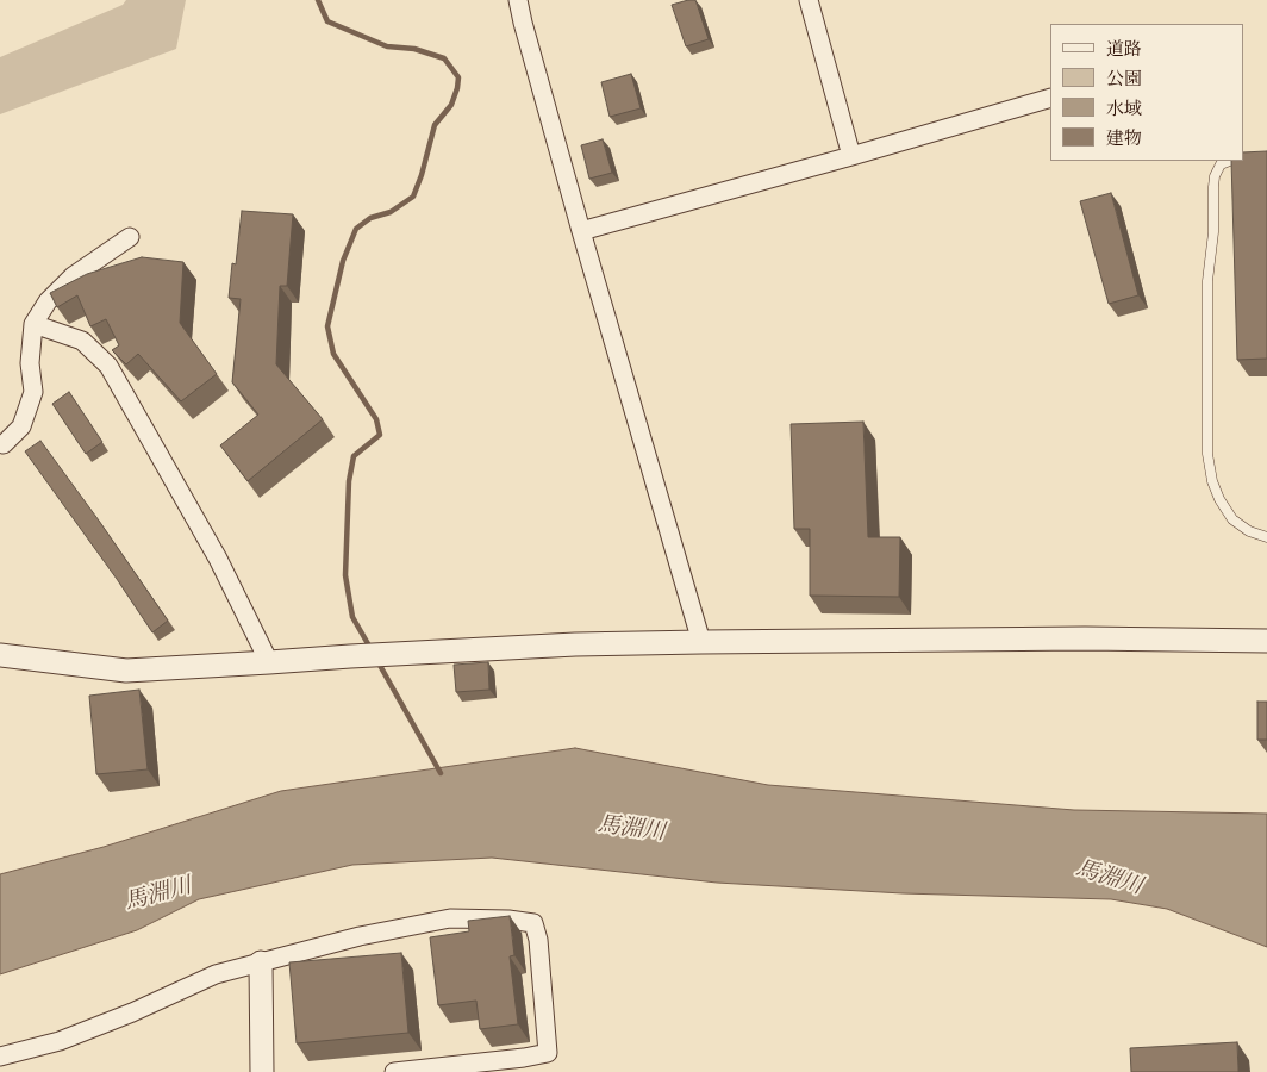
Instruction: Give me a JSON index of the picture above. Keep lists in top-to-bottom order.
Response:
{
  "water": ["馬淵川"],
  "legend": [
    "道路",
    "公園",
    "水域",
    "建物"
  ]
}
